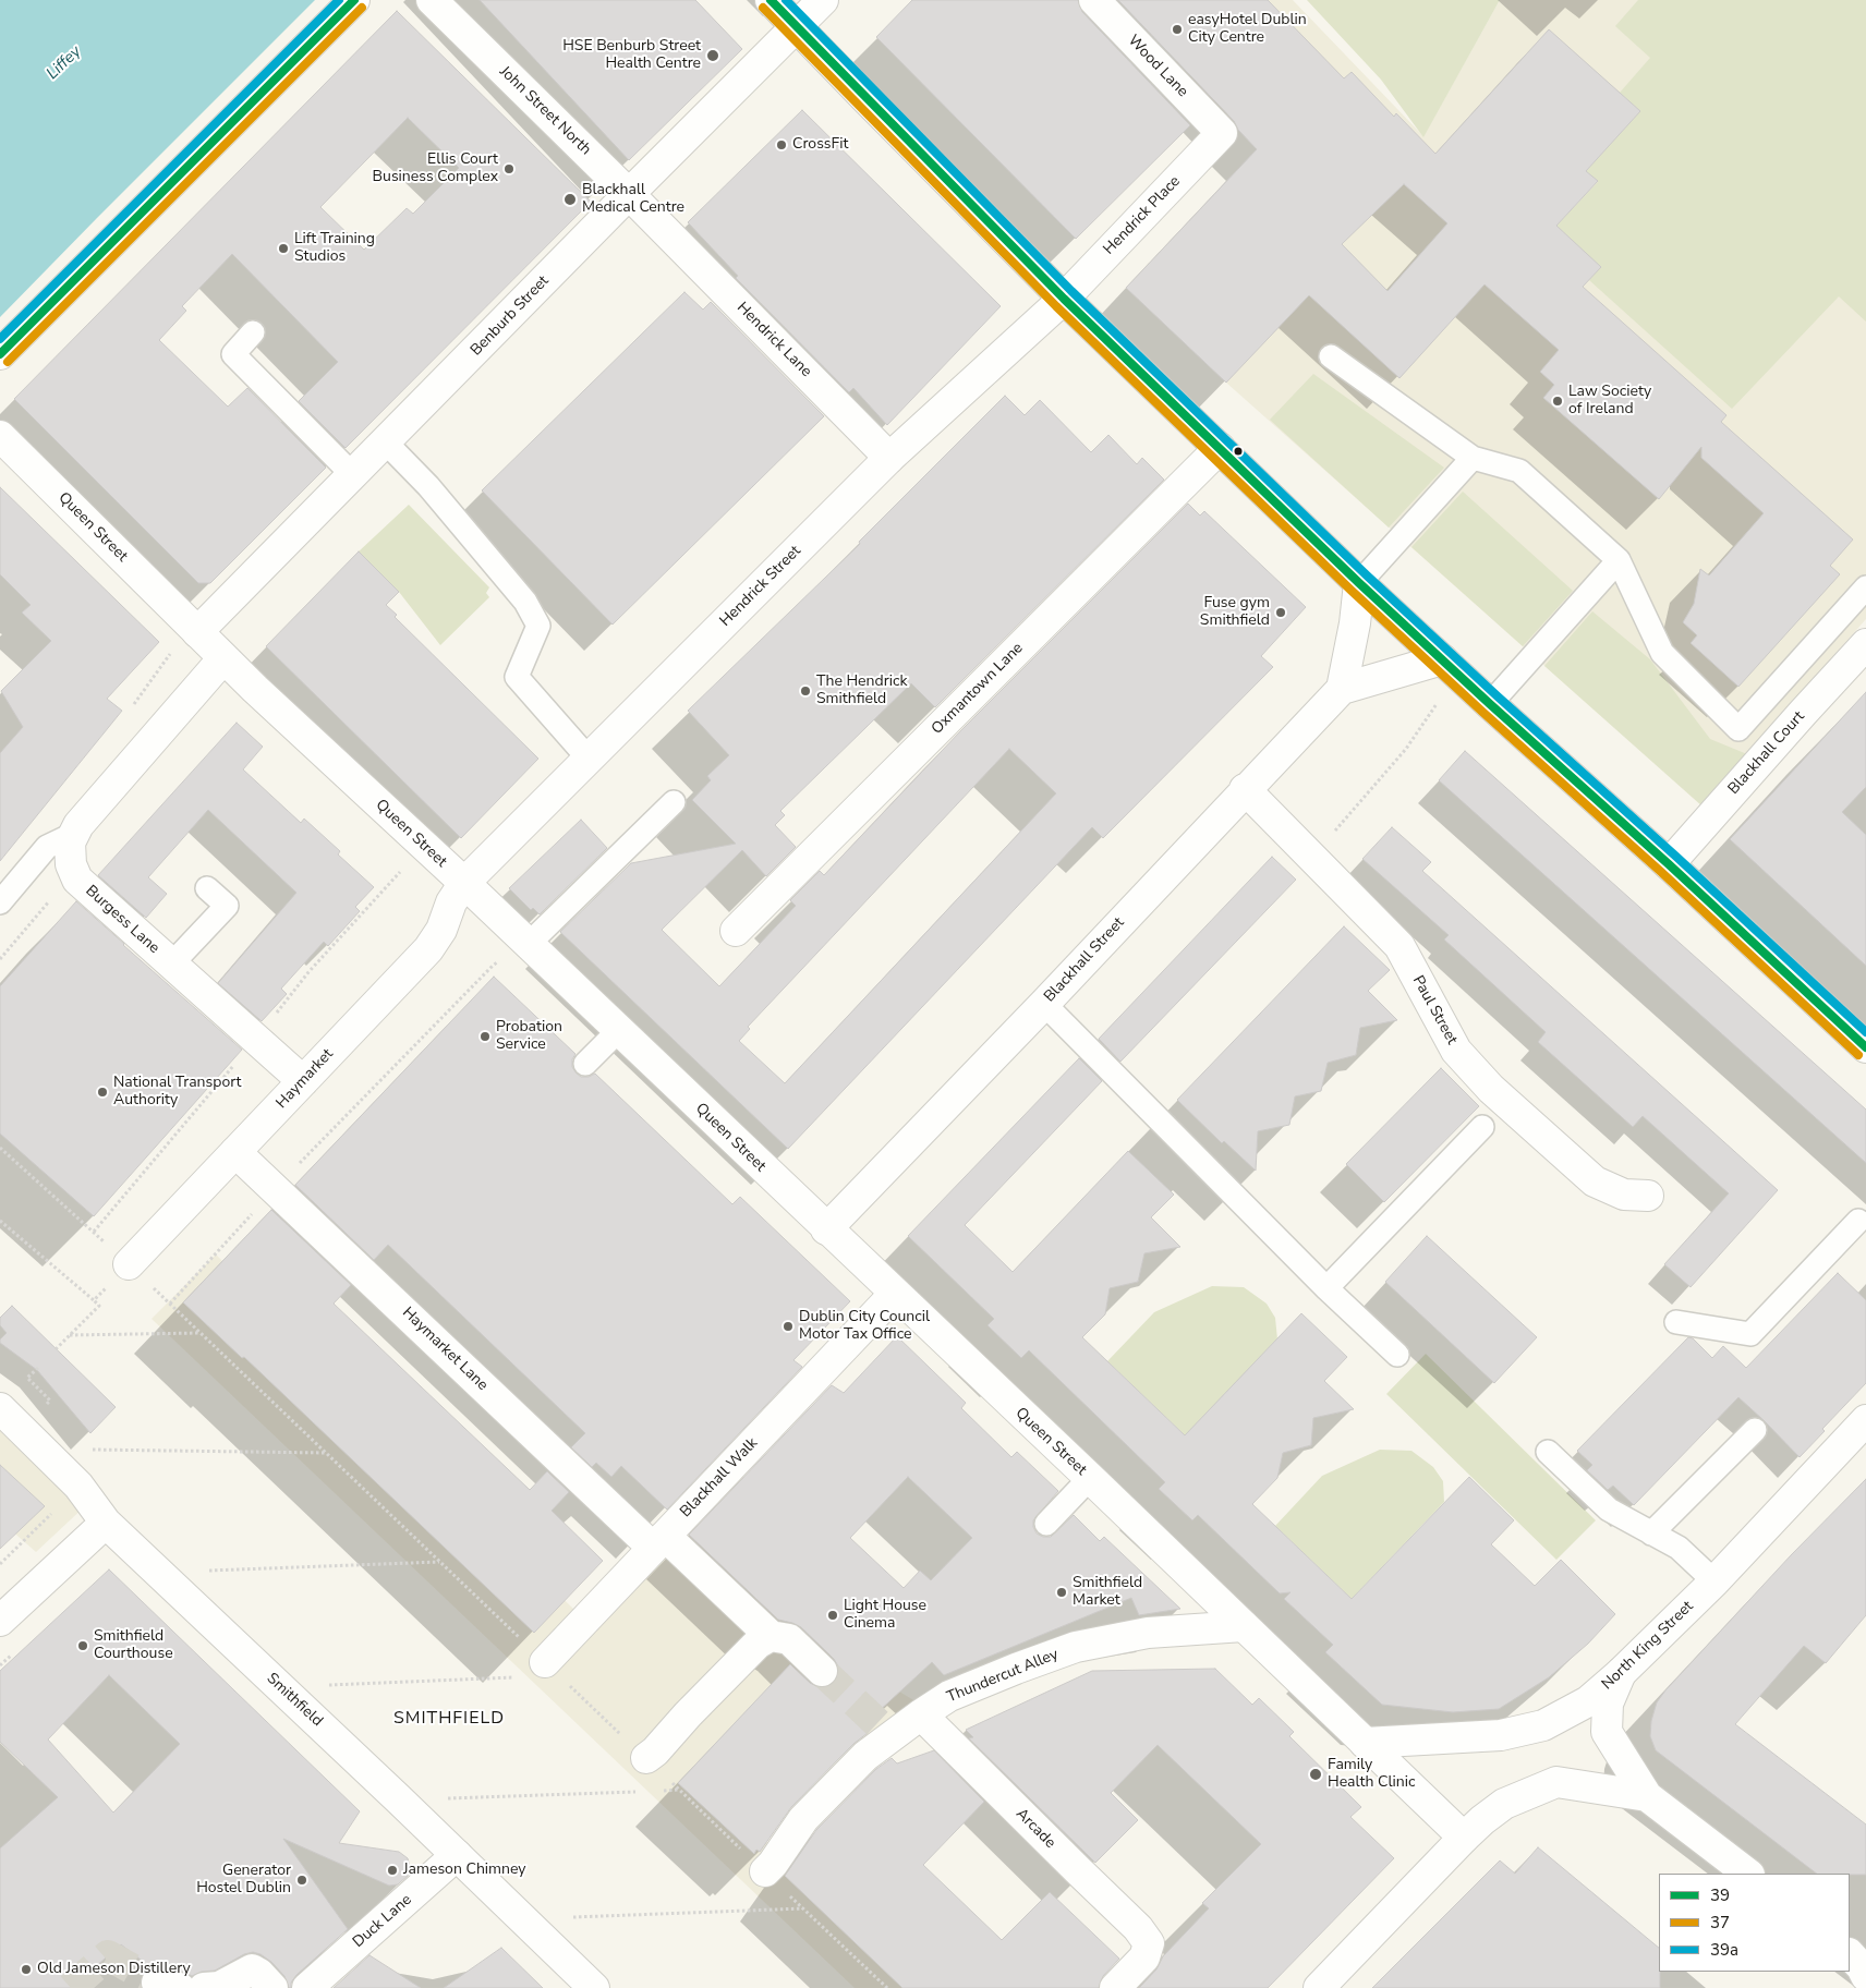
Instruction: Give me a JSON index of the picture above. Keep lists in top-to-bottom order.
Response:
{
  "streets": {
    "street": [
      "Wood Lane",
      "John Street North",
      "Hendrick Place",
      "Benburb Street",
      "Hendrick Lane",
      "Queen Street",
      "Hendrick Street",
      "Oxmantown Lane",
      "Blackhall Court",
      "Burgess Lane",
      "Blackhall Street",
      "Paul Street",
      "Haymarket",
      "Haymarket Lane",
      "Blackhall Walk",
      "North King Street",
      "Thundercut Alley",
      "Smithfield",
      "Arcade",
      "Duck Lane"
    ]
  },
  "crossings": [
    ["Wood Lane", "Hendrick Place"],
    ["John Street North", "Benburb Street"],
    ["John Street North", "Hendrick Lane"],
    ["Hendrick Place", "Hendrick Street"],
    ["Benburb Street", "Queen Street"],
    ["Hendrick Lane", "Hendrick Street"],
    ["Queen Street", "Hendrick Street"],
    ["Queen Street", "Blackhall Street"],
    ["Queen Street", "Haymarket"],
    ["Queen Street", "Blackhall Walk"],
    ["Queen Street", "North King Street"],
    ["Queen Street", "Thundercut Alley"],
    ["Hendrick Street", "Haymarket"],
    ["Burgess Lane", "Haymarket"],
    ["Blackhall Street", "Paul Street"],
    ["Haymarket", "Haymarket Lane"],
    ["Haymarket Lane", "Blackhall Walk"],
    ["Thundercut Alley", "Arcade"],
    ["Smithfield", "Duck Lane"]
  ],
  "districts": ["SMITHFIELD"],
  "water": ["Liffey"],
  "places": [
    "easyHotel Dublin City Centre",
    "HSE Benburb Street Health Centre",
    "CrossFit",
    "Ellis Court Business Complex",
    "Blackhall Medical Centre",
    "Lift Training Studios",
    "Law Society of Ireland",
    "Fuse gym Smithfield",
    "The Hendrick Smithfield",
    "Probation Service",
    "National Transport Authority",
    "Dublin City Council Motor Tax Office",
    "Smithfield Market",
    "Light House Cinema",
    "Smithfield Courthouse",
    "Family Health Clinic",
    "Jameson Chimney",
    "Generator Hostel Dublin",
    "Old Jameson Distillery"
  ],
  "lines": ["transit line 39", "transit line 39a", "transit line 37"],
  "legend": ["39", "37", "39a"]
}
